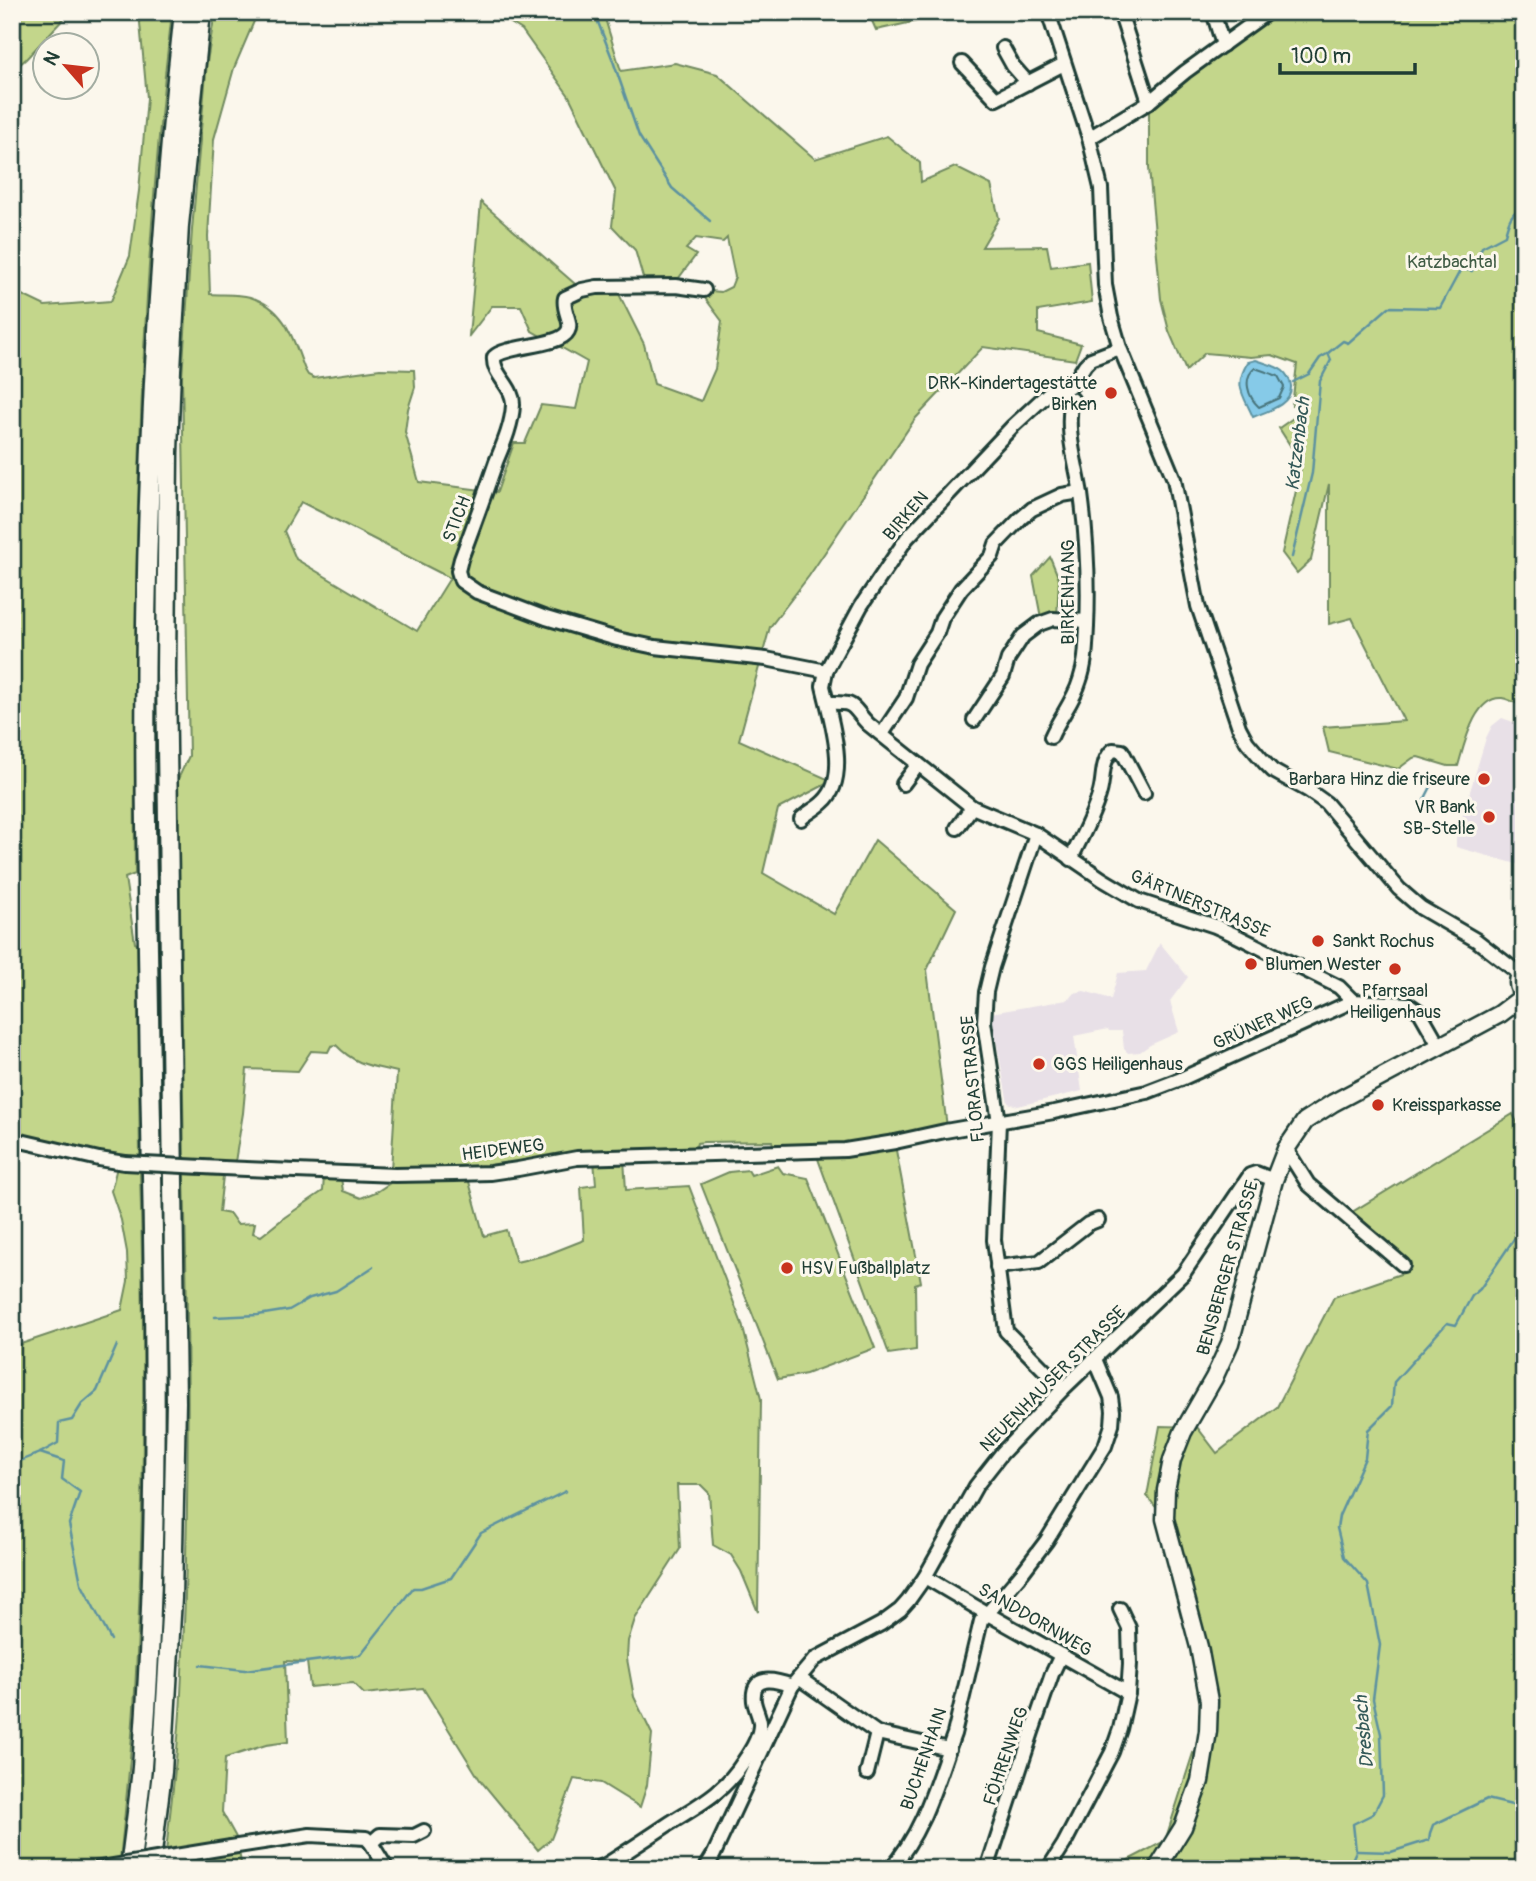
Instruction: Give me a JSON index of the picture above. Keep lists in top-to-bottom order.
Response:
{
  "streets": {
    "main road": ["BENSBERGER STRASSE"],
    "street": [
      "BIRKEN",
      "STICH",
      "BIRKENHANG",
      "GÄRTNERSTRASSE",
      "GRÜNER WEG",
      "FLORASTRASSE",
      "HEIDEWEG",
      "NEUENHAUSER STRASSE",
      "SANDDORNWEG",
      "FÖHRENWEG",
      "BUCHENHAIN"
    ]
  },
  "crossings": [
    ["BIRKEN", "STICH"],
    ["BIRKEN", "BIRKENHANG"],
    ["GÄRTNERSTRASSE", "GRÜNER WEG"],
    ["GÄRTNERSTRASSE", "FLORASTRASSE"],
    ["GRÜNER WEG", "FLORASTRASSE"],
    ["GRÜNER WEG", "HEIDEWEG"],
    ["GRÜNER WEG", "BENSBERGER STRASSE"],
    ["FLORASTRASSE", "HEIDEWEG"],
    ["FLORASTRASSE", "NEUENHAUSER STRASSE"],
    ["BENSBERGER STRASSE", "NEUENHAUSER STRASSE"],
    ["NEUENHAUSER STRASSE", "SANDDORNWEG"],
    ["SANDDORNWEG", "FÖHRENWEG"],
    ["SANDDORNWEG", "BUCHENHAIN"]
  ],
  "water": ["Katzenbach", "Dresbach"],
  "parks": ["Katzbachtal"],
  "places": [
    "DRK-Kindertagestätte Birken",
    "Barbara Hinz die friseure",
    "VR Bank SB-Stelle",
    "Sankt Rochus",
    "Blumen Wester",
    "Pfarrsaal Heiligenhaus",
    "GGS Heiligenhaus",
    "Kreissparkasse",
    "HSV Fußballplatz"
  ],
  "scale_bar": "100 m",
  "north": "top left"
}
